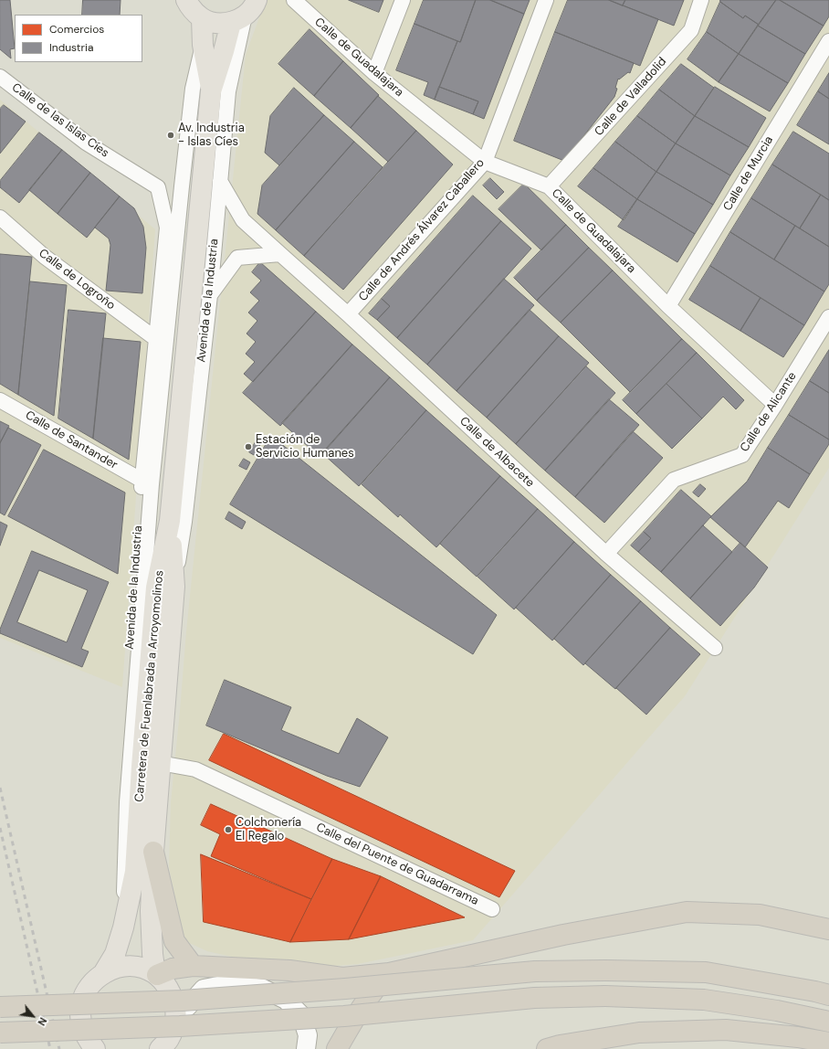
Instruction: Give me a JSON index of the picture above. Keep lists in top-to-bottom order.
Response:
{
  "streets": {
    "main road": ["Avenida de la Industria", "Carretera de Fuenlabrada a Arroyomolinos"],
    "street": [
      "Calle de Guadalajara",
      "Calle de Valladolid",
      "Calle de las Islas Cíes",
      "Calle de Murcia",
      "Calle de Andrés Álvarez Caballero",
      "Calle de Logroño",
      "Calle de Alicante",
      "Calle de Santander",
      "Calle de Albacete",
      "Calle del Puente de Guadarrama"
    ]
  },
  "crossings": [
    ["Calle de Guadalajara", "Calle de Valladolid"],
    ["Calle de Guadalajara", "Calle de Murcia"],
    ["Calle de Guadalajara", "Calle de Andrés Álvarez Caballero"],
    ["Calle de Guadalajara", "Calle de Alicante"],
    ["Calle de las Islas Cíes", "Avenida de la Industria"],
    ["Calle de Andrés Álvarez Caballero", "Calle de Albacete"],
    ["Calle de Logroño", "Avenida de la Industria"],
    ["Avenida de la Industria", "Calle de Santander"],
    ["Avenida de la Industria", "Calle de Albacete"],
    ["Avenida de la Industria", "Carretera de Fuenlabrada a Arroyomolinos"],
    ["Calle de Alicante", "Calle de Albacete"],
    ["Carretera de Fuenlabrada a Arroyomolinos", "Calle del Puente de Guadarrama"]
  ],
  "places": ["Av. Industria - Islas Cíes", "Estación de Servicio Humanes", "Colchonería El Regalo"],
  "legend": ["Comercios", "Industria"],
  "north": "bottom right"
}
